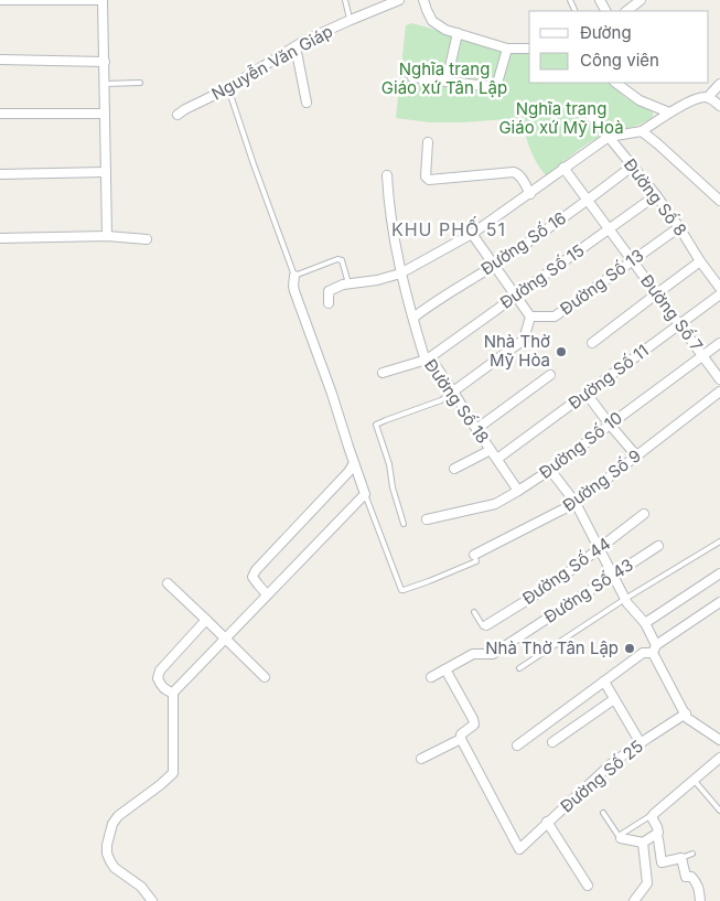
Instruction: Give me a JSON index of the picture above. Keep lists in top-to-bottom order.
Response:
{
  "streets": {
    "street": [
      "Nguyễn Văn Giáp",
      "Đường Số 8",
      "Đường Số 16",
      "Đường Số 15",
      "Đường Số 13",
      "Đường Số 7",
      "Đường Số 11",
      "Đường Số 18",
      "Đường Số 10",
      "Đường Số 9",
      "Đường Số 44",
      "Đường Số 43",
      "Đường Số 25"
    ]
  },
  "crossings": [
    ["Đường Số 8", "Đường Số 16"],
    ["Đường Số 8", "Đường Số 15"],
    ["Đường Số 8", "Đường Số 13"],
    ["Đường Số 16", "Đường Số 7"],
    ["Đường Số 16", "Đường Số 18"],
    ["Đường Số 15", "Đường Số 7"],
    ["Đường Số 15", "Đường Số 18"],
    ["Đường Số 13", "Đường Số 7"],
    ["Đường Số 7", "Đường Số 11"],
    ["Đường Số 7", "Đường Số 10"],
    ["Đường Số 11", "Đường Số 18"],
    ["Đường Số 18", "Đường Số 10"]
  ],
  "districts": ["KHU PHỐ 51"],
  "parks": ["Nghĩa trang Giáo xứ Tân Lập", "Nghĩa trang Giáo xứ Mỹ Hoà"],
  "places": ["Nhà Thờ Mỹ Hòa", "Nhà Thờ Tân Lập"],
  "legend": ["Đường", "Công viên"]
}
